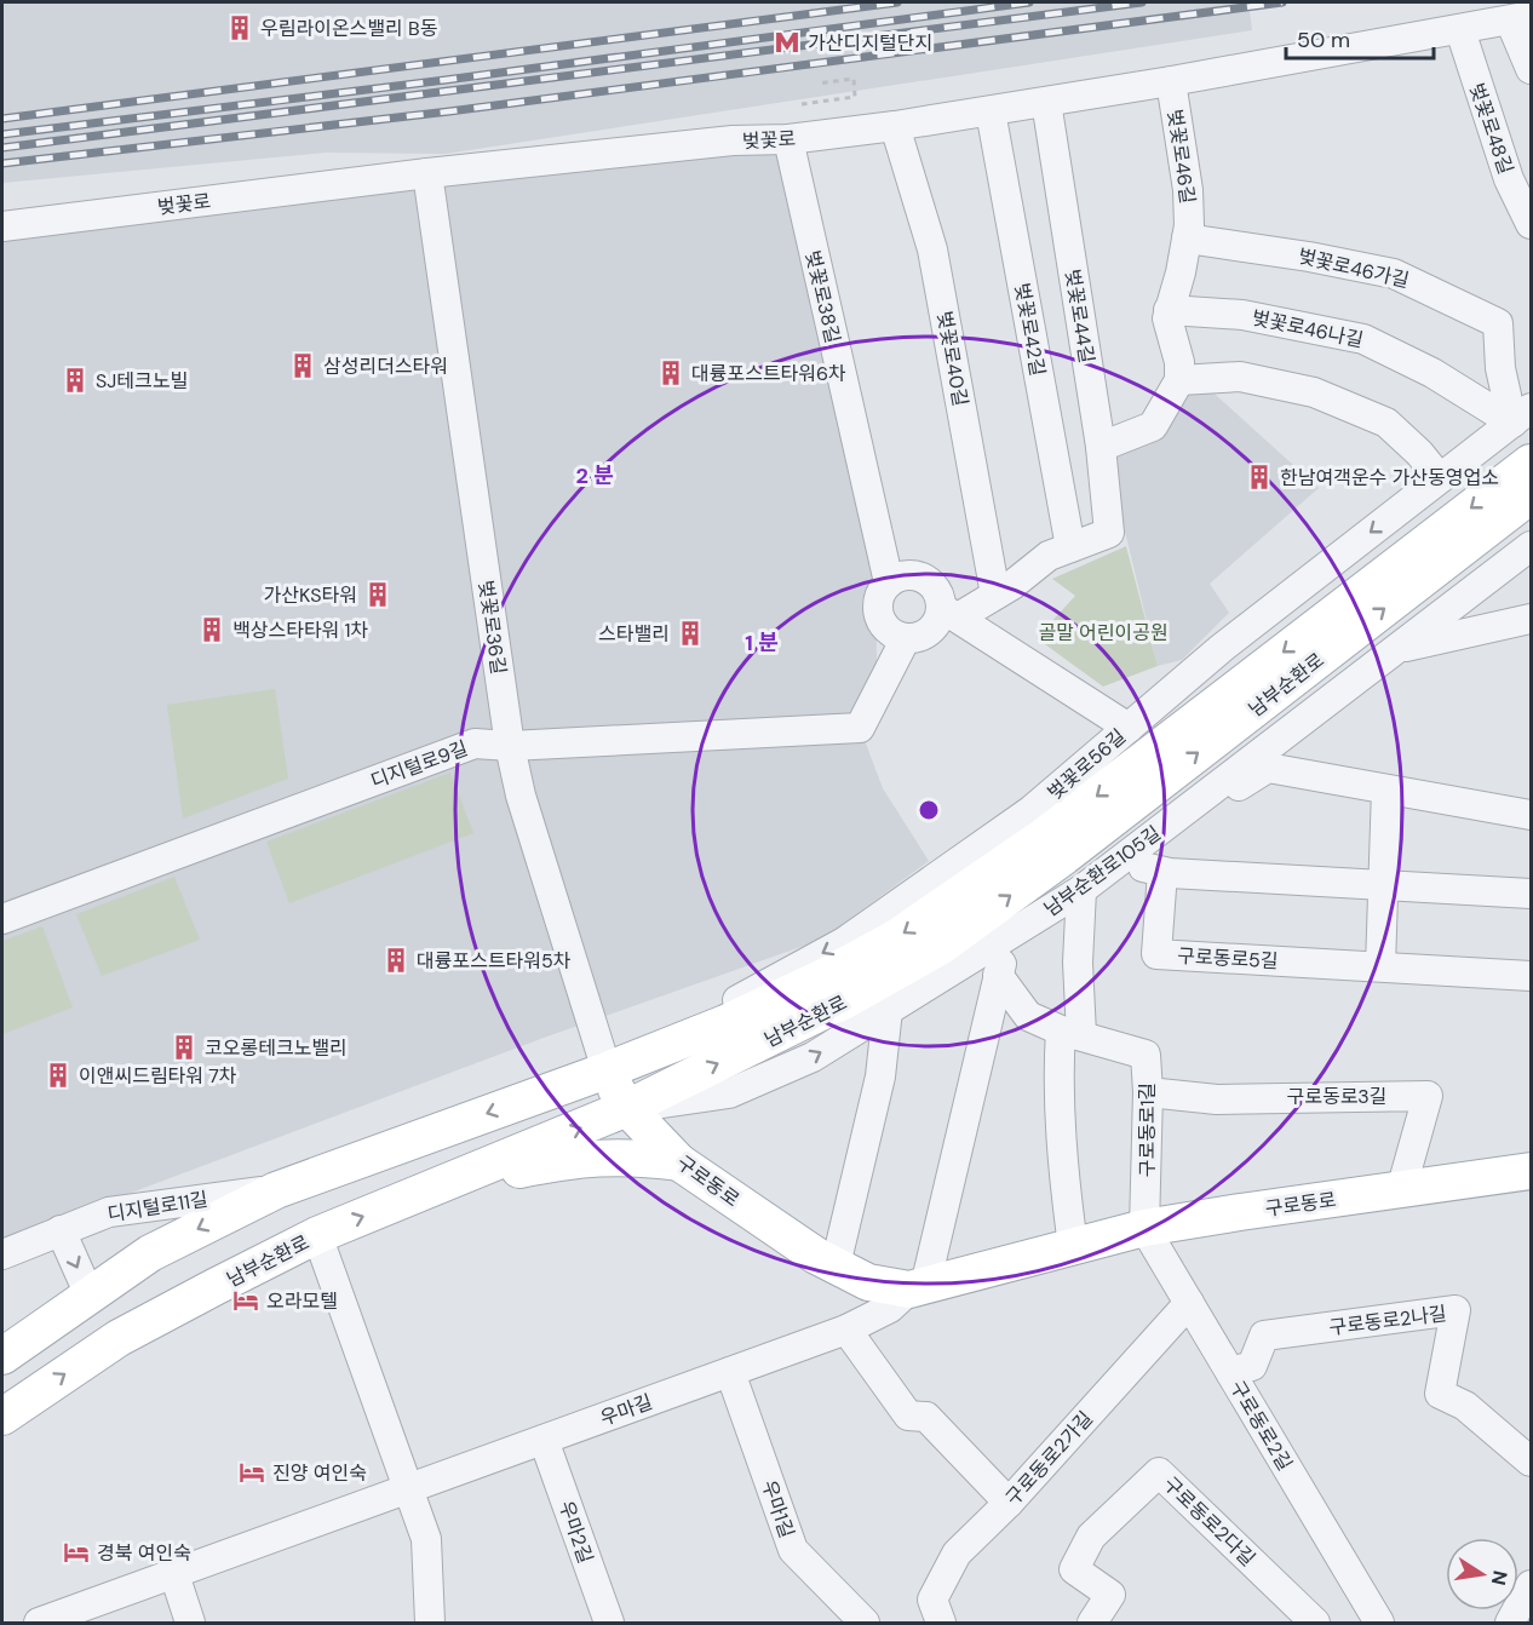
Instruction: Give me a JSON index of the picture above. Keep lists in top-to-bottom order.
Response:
{
  "streets": {
    "main road": ["남부순환로", "구로동로"],
    "street": [
      "벚꽃로48길",
      "벚꽃로",
      "벚꽃로46길",
      "벚꽃로46가길",
      "벚꽃로38길",
      "벚꽃로44길",
      "벚꽃로46나길",
      "벚꽃로42길",
      "벚꽃로40길",
      "벚꽃로36길",
      "디지털로9길",
      "벚꽃로56길",
      "남부순환로105길",
      "구로동로5길",
      "구로동로3길",
      "구로동로1길",
      "디지털로11길",
      "구로동로2나길",
      "우마길",
      "구로동로2길",
      "구로동로2가길",
      "우마1길",
      "구로동로2다길",
      "우마2길"
    ]
  },
  "crossings": [
    ["벚꽃로48길", "벚꽃로"],
    ["벚꽃로", "벚꽃로46길"],
    ["벚꽃로", "벚꽃로38길"],
    ["벚꽃로", "벚꽃로44길"],
    ["벚꽃로", "벚꽃로42길"],
    ["벚꽃로", "벚꽃로40길"],
    ["벚꽃로", "벚꽃로36길"],
    ["벚꽃로46길", "벚꽃로46가길"],
    ["벚꽃로46길", "벚꽃로46나길"],
    ["벚꽃로46가길", "벚꽃로46나길"],
    ["벚꽃로46가길", "벚꽃로56길"],
    ["벚꽃로38길", "디지털로9길"],
    ["벚꽃로44길", "벚꽃로42길"],
    ["벚꽃로46나길", "벚꽃로56길"],
    ["벚꽃로36길", "남부순환로"],
    ["벚꽃로36길", "디지털로9길"],
    ["벚꽃로36길", "벚꽃로56길"],
    ["벚꽃로36길", "구로동로"],
    ["남부순환로", "벚꽃로56길"],
    ["남부순환로", "남부순환로105길"],
    ["남부순환로", "구로동로"],
    ["남부순환로", "디지털로11길"],
    ["벚꽃로56길", "구로동로"],
    ["남부순환로105길", "구로동로"],
    ["구로동로3길", "구로동로1길"],
    ["구로동로3길", "구로동로"],
    ["구로동로1길", "구로동로"],
    ["구로동로1길", "구로동로2길"],
    ["구로동로", "우마길"],
    ["구로동로", "구로동로2길"],
    ["구로동로2나길", "구로동로2길"],
    ["우마길", "우마1길"],
    ["우마길", "우마2길"],
    ["구로동로2길", "구로동로2가길"]
  ],
  "parks": ["골말 어린이공원"],
  "places": {
    "building": [
      "우림라이온스밸리 B동",
      "삼성리더스타워",
      "대륭포스트타워6차",
      "SJ테크노빌",
      "한남여객운수 가산동영업소",
      "가산KS타워",
      "백상스타타워 1차",
      "스타밸리",
      "대륭포스트타워5차",
      "코오롱테크노밸리",
      "이앤씨드림타워 7차"
    ],
    "metro station": ["가산디지털단지"],
    "hotel": ["오라모텔", "진양 여인숙", "경북 여인숙"]
  },
  "scale_bar": "50 m",
  "north": "right",
  "rings": ["2 분", "1 분"]
}
